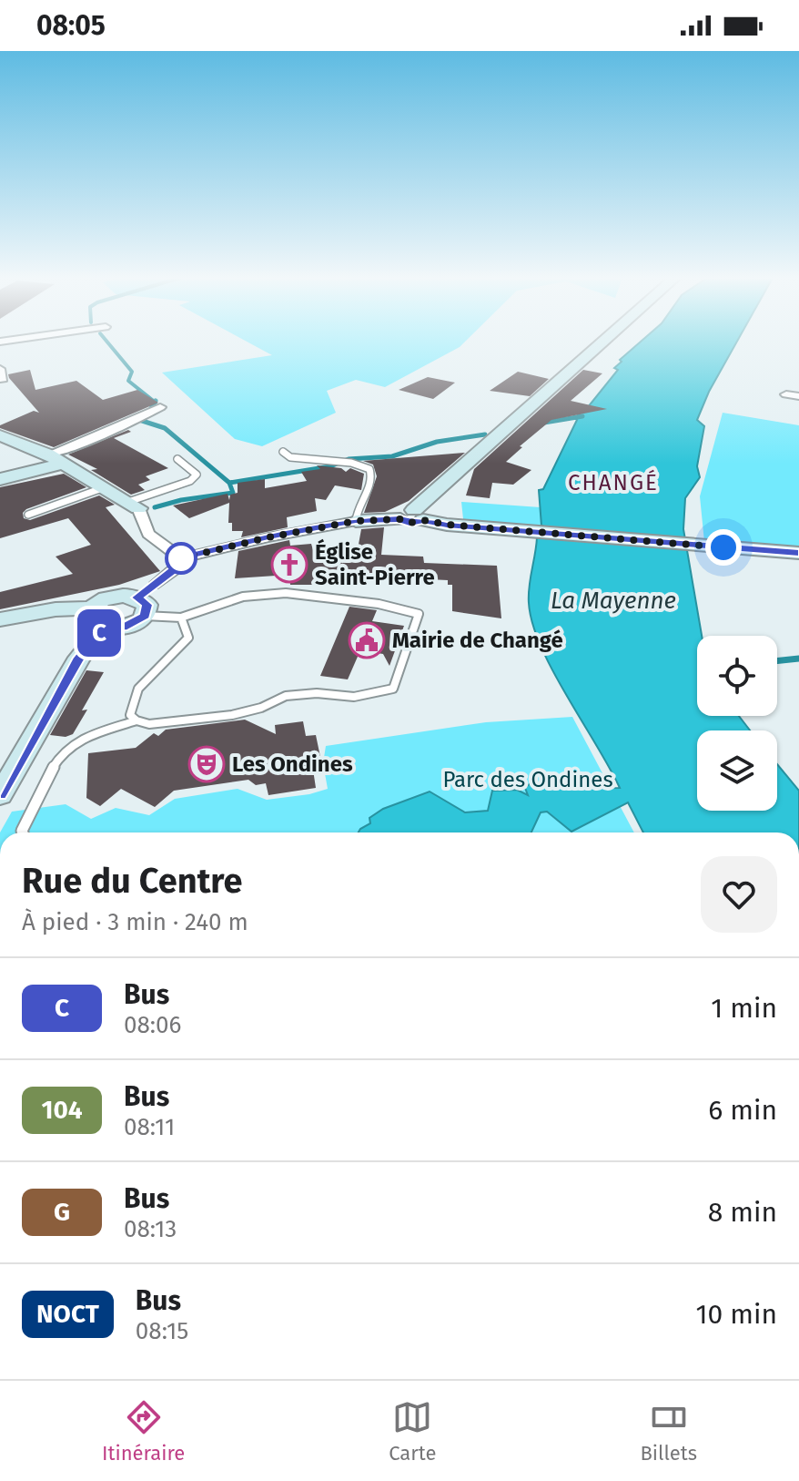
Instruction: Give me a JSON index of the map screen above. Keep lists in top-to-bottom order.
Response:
{
  "districts": ["CHANGÉ"],
  "water": ["La Mayenne"],
  "parks": ["Parc des Ondines"],
  "places": {
    "church": ["Église Saint-Pierre"],
    "public building": ["Mairie de Changé"],
    "theatre": ["Les Ondines"]
  },
  "lines": ["bus line C"],
  "page": {
    "status": "08:05",
    "on_map": "C",
    "heading": ["Rue du Centre", "À pied · 3 min · 240 m"],
    "list": [
      {
        "mark": "C",
        "name": "Bus",
        "note": "08:06",
        "value": "1 min"
      },
      {
        "mark": "104",
        "name": "Bus",
        "note": "08:11",
        "value": "6 min"
      },
      {
        "mark": "G",
        "name": "Bus",
        "note": "08:13",
        "value": "8 min"
      },
      {
        "mark": "NOCT",
        "name": "Bus",
        "note": "08:15",
        "value": "10 min"
      }
    ],
    "tabs": ["Itinéraire", "Carte", "Billets"]
  }
}
